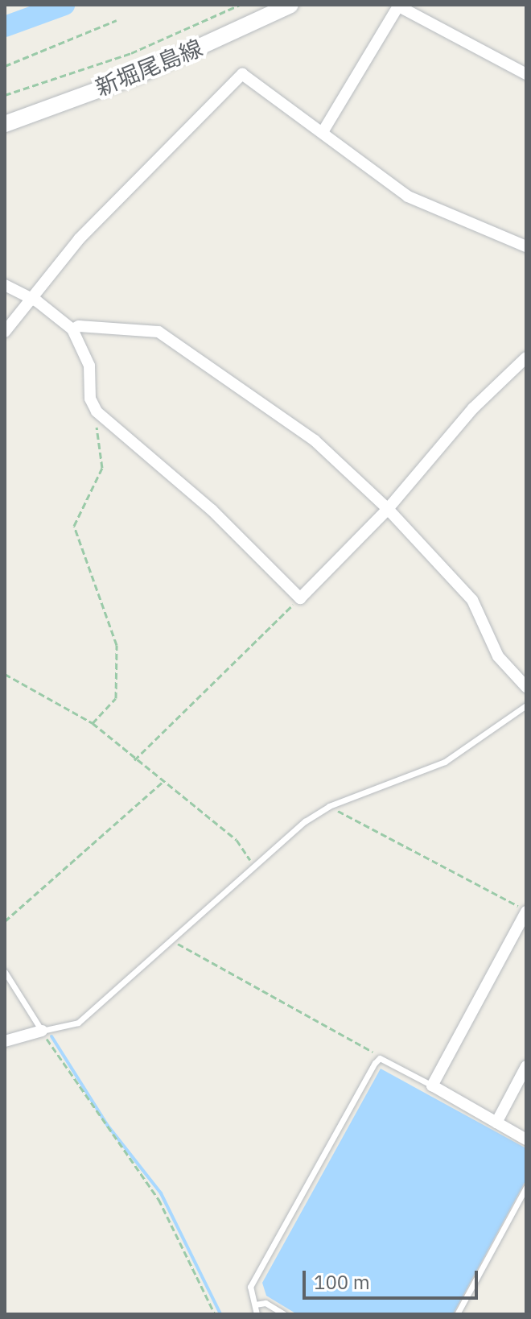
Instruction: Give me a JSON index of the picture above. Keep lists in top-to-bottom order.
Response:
{
  "streets": {
    "main road": ["新堀尾島線"]
  },
  "scale_bar": "100 m"
}
